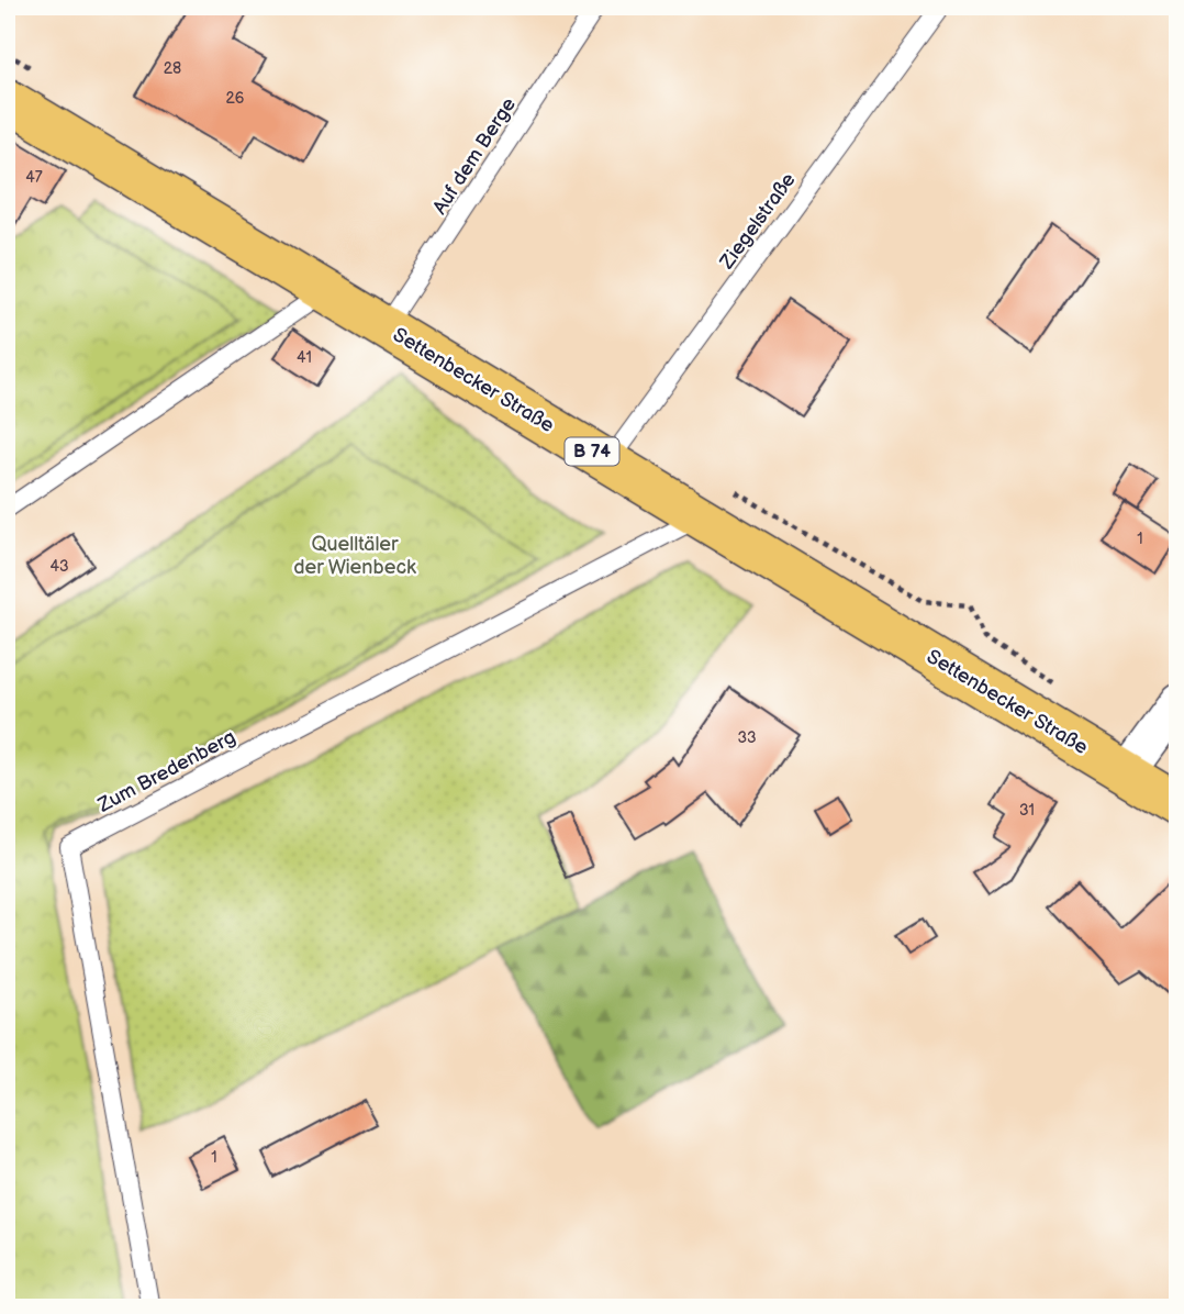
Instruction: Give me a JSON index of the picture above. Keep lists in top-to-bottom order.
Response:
{
  "streets": {
    "main road": ["Settenbecker Straße", "B 74"],
    "lane": ["Auf dem Berge", "Ziegelstraße", "Zum Bredenberg"]
  },
  "crossings": [
    ["Auf dem Berge", "Settenbecker Straße"],
    ["Ziegelstraße", "Settenbecker Straße"],
    ["Settenbecker Straße", "Zum Bredenberg"]
  ],
  "parks": ["Quelltäler der Wienbeck"],
  "house_numbers": [
    "28",
    "26",
    "47",
    "41",
    "1",
    "43",
    "33",
    "31",
    "1"
  ]
}
